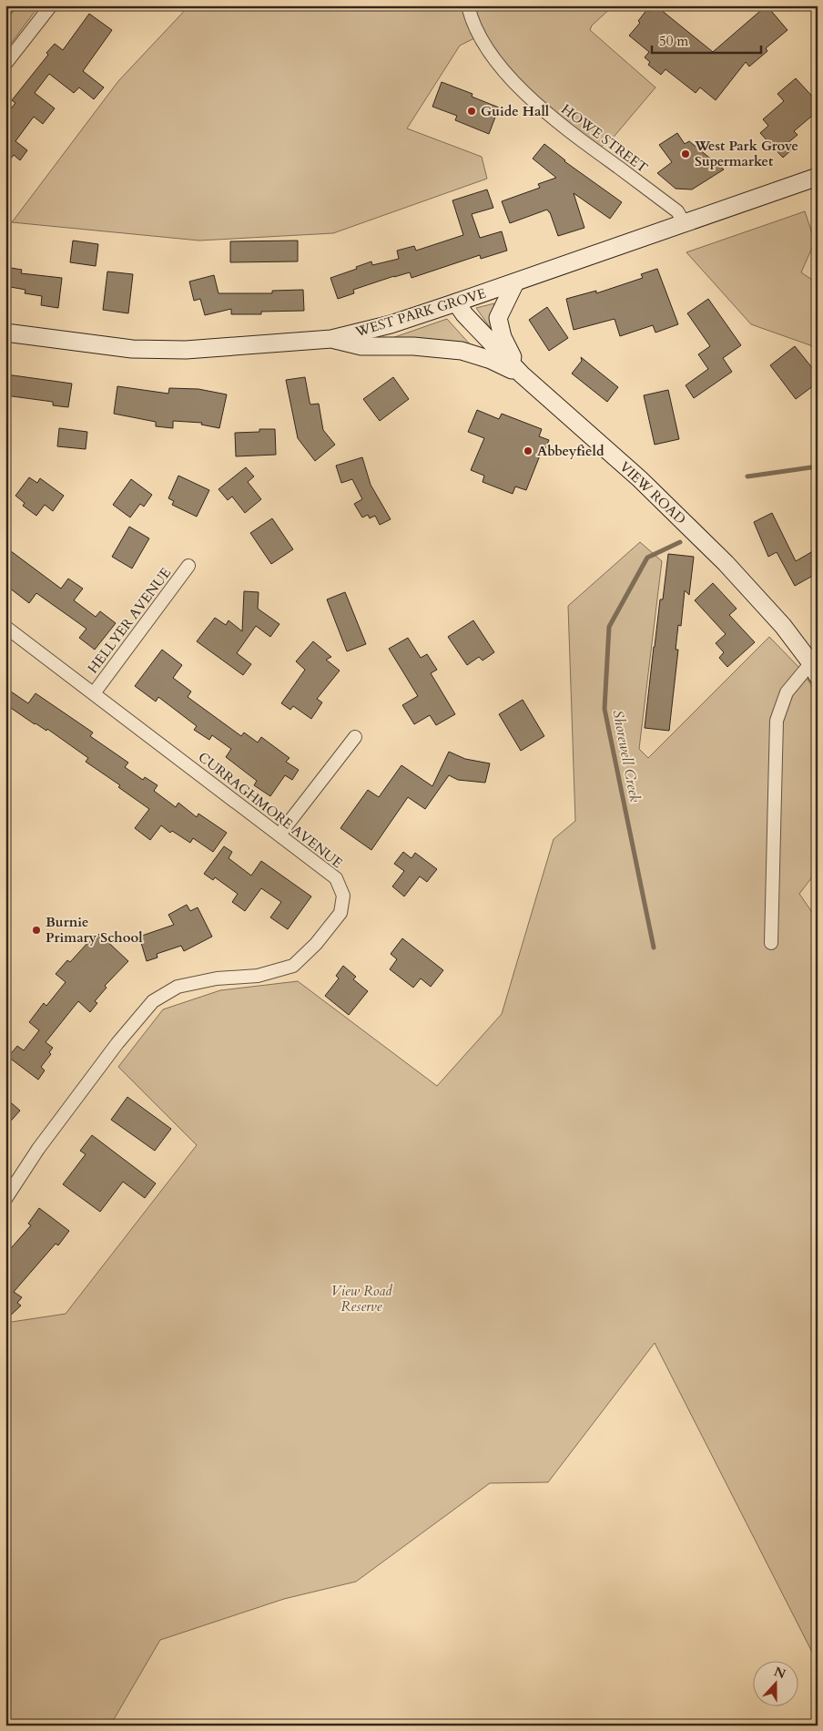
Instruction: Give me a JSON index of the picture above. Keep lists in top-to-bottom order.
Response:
{
  "streets": {
    "main road": ["WEST PARK GROVE", "VIEW ROAD"],
    "street": ["HOWE STREET", "HELLYER AVENUE", "CURRAGHMORE AVENUE"]
  },
  "crossings": [
    ["HOWE STREET", "WEST PARK GROVE"],
    ["WEST PARK GROVE", "VIEW ROAD"],
    ["HELLYER AVENUE", "CURRAGHMORE AVENUE"]
  ],
  "water": ["Shorewell Creek"],
  "parks": ["View Road Reserve"],
  "places": [
    "Guide Hall",
    "West Park Grove Supermarket",
    "Abbeyfield",
    "Burnie Primary School"
  ],
  "scale_bar": "50 m",
  "north": "top"
}
